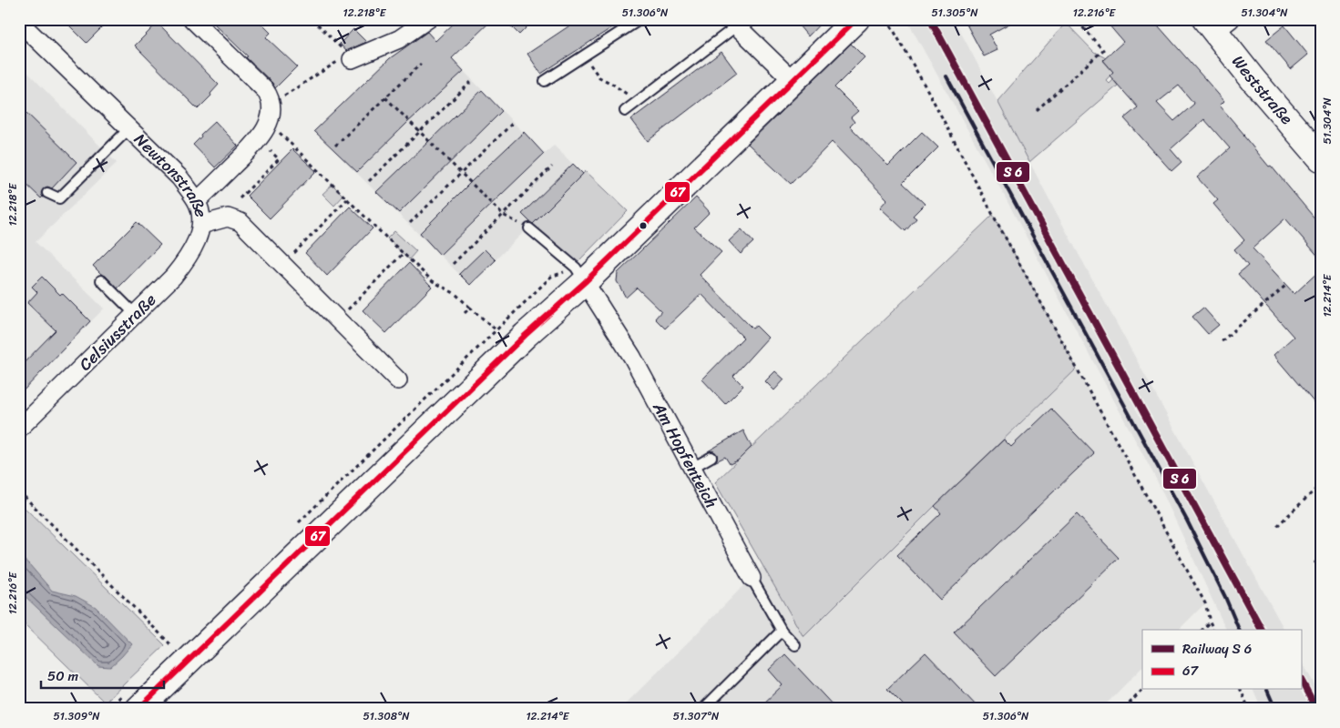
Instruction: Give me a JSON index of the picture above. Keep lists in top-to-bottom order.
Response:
{
  "streets": {
    "main road": ["Weststraße"],
    "street": ["Newtonstraße", "Celsiusstraße", "Am Hopfenteich"]
  },
  "crossings": [
    ["Newtonstraße", "Celsiusstraße"]
  ],
  "lines": ["transit line 67"],
  "legend": ["Railway S 6", "67"],
  "scale_bar": "50 m",
  "coordinates": [
    "12.218°E",
    "51.306°N",
    "51.305°N",
    "12.216°E",
    "51.304°N",
    "12.214°E",
    "51.309°N",
    "51.308°N",
    "51.307°N"
  ]
}
